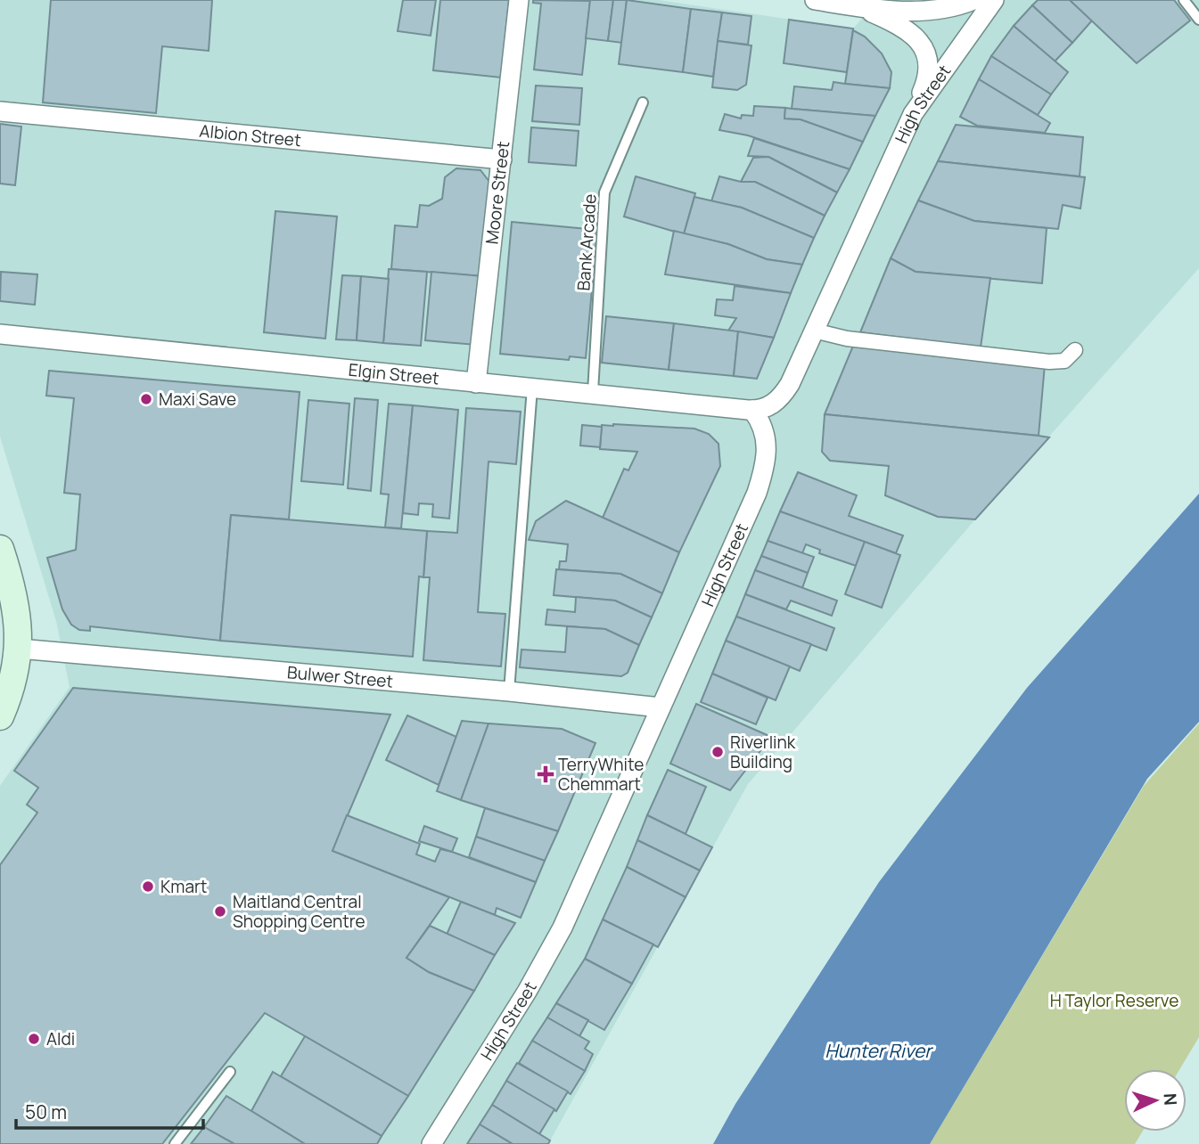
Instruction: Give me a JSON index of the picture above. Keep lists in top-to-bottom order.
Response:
{
  "streets": {
    "street": [
      "High Street",
      "Albion Street",
      "Moore Street",
      "Elgin Street",
      "Bulwer Street"
    ],
    "lane": ["Bank Arcade"]
  },
  "crossings": [
    ["High Street", "Elgin Street"],
    ["High Street", "Bulwer Street"],
    ["Albion Street", "Moore Street"],
    ["Moore Street", "Elgin Street"],
    ["Bank Arcade", "Elgin Street"]
  ],
  "water": ["Hunter River"],
  "parks": ["H Taylor Reserve"],
  "places": {
    "other": [
      "Maxi Save",
      "Riverlink Building",
      "Kmart",
      "Maitland Central Shopping Centre",
      "Aldi"
    ],
    "health": ["TerryWhite Chemmart"]
  },
  "scale_bar": "50 m",
  "north": "right"
}
